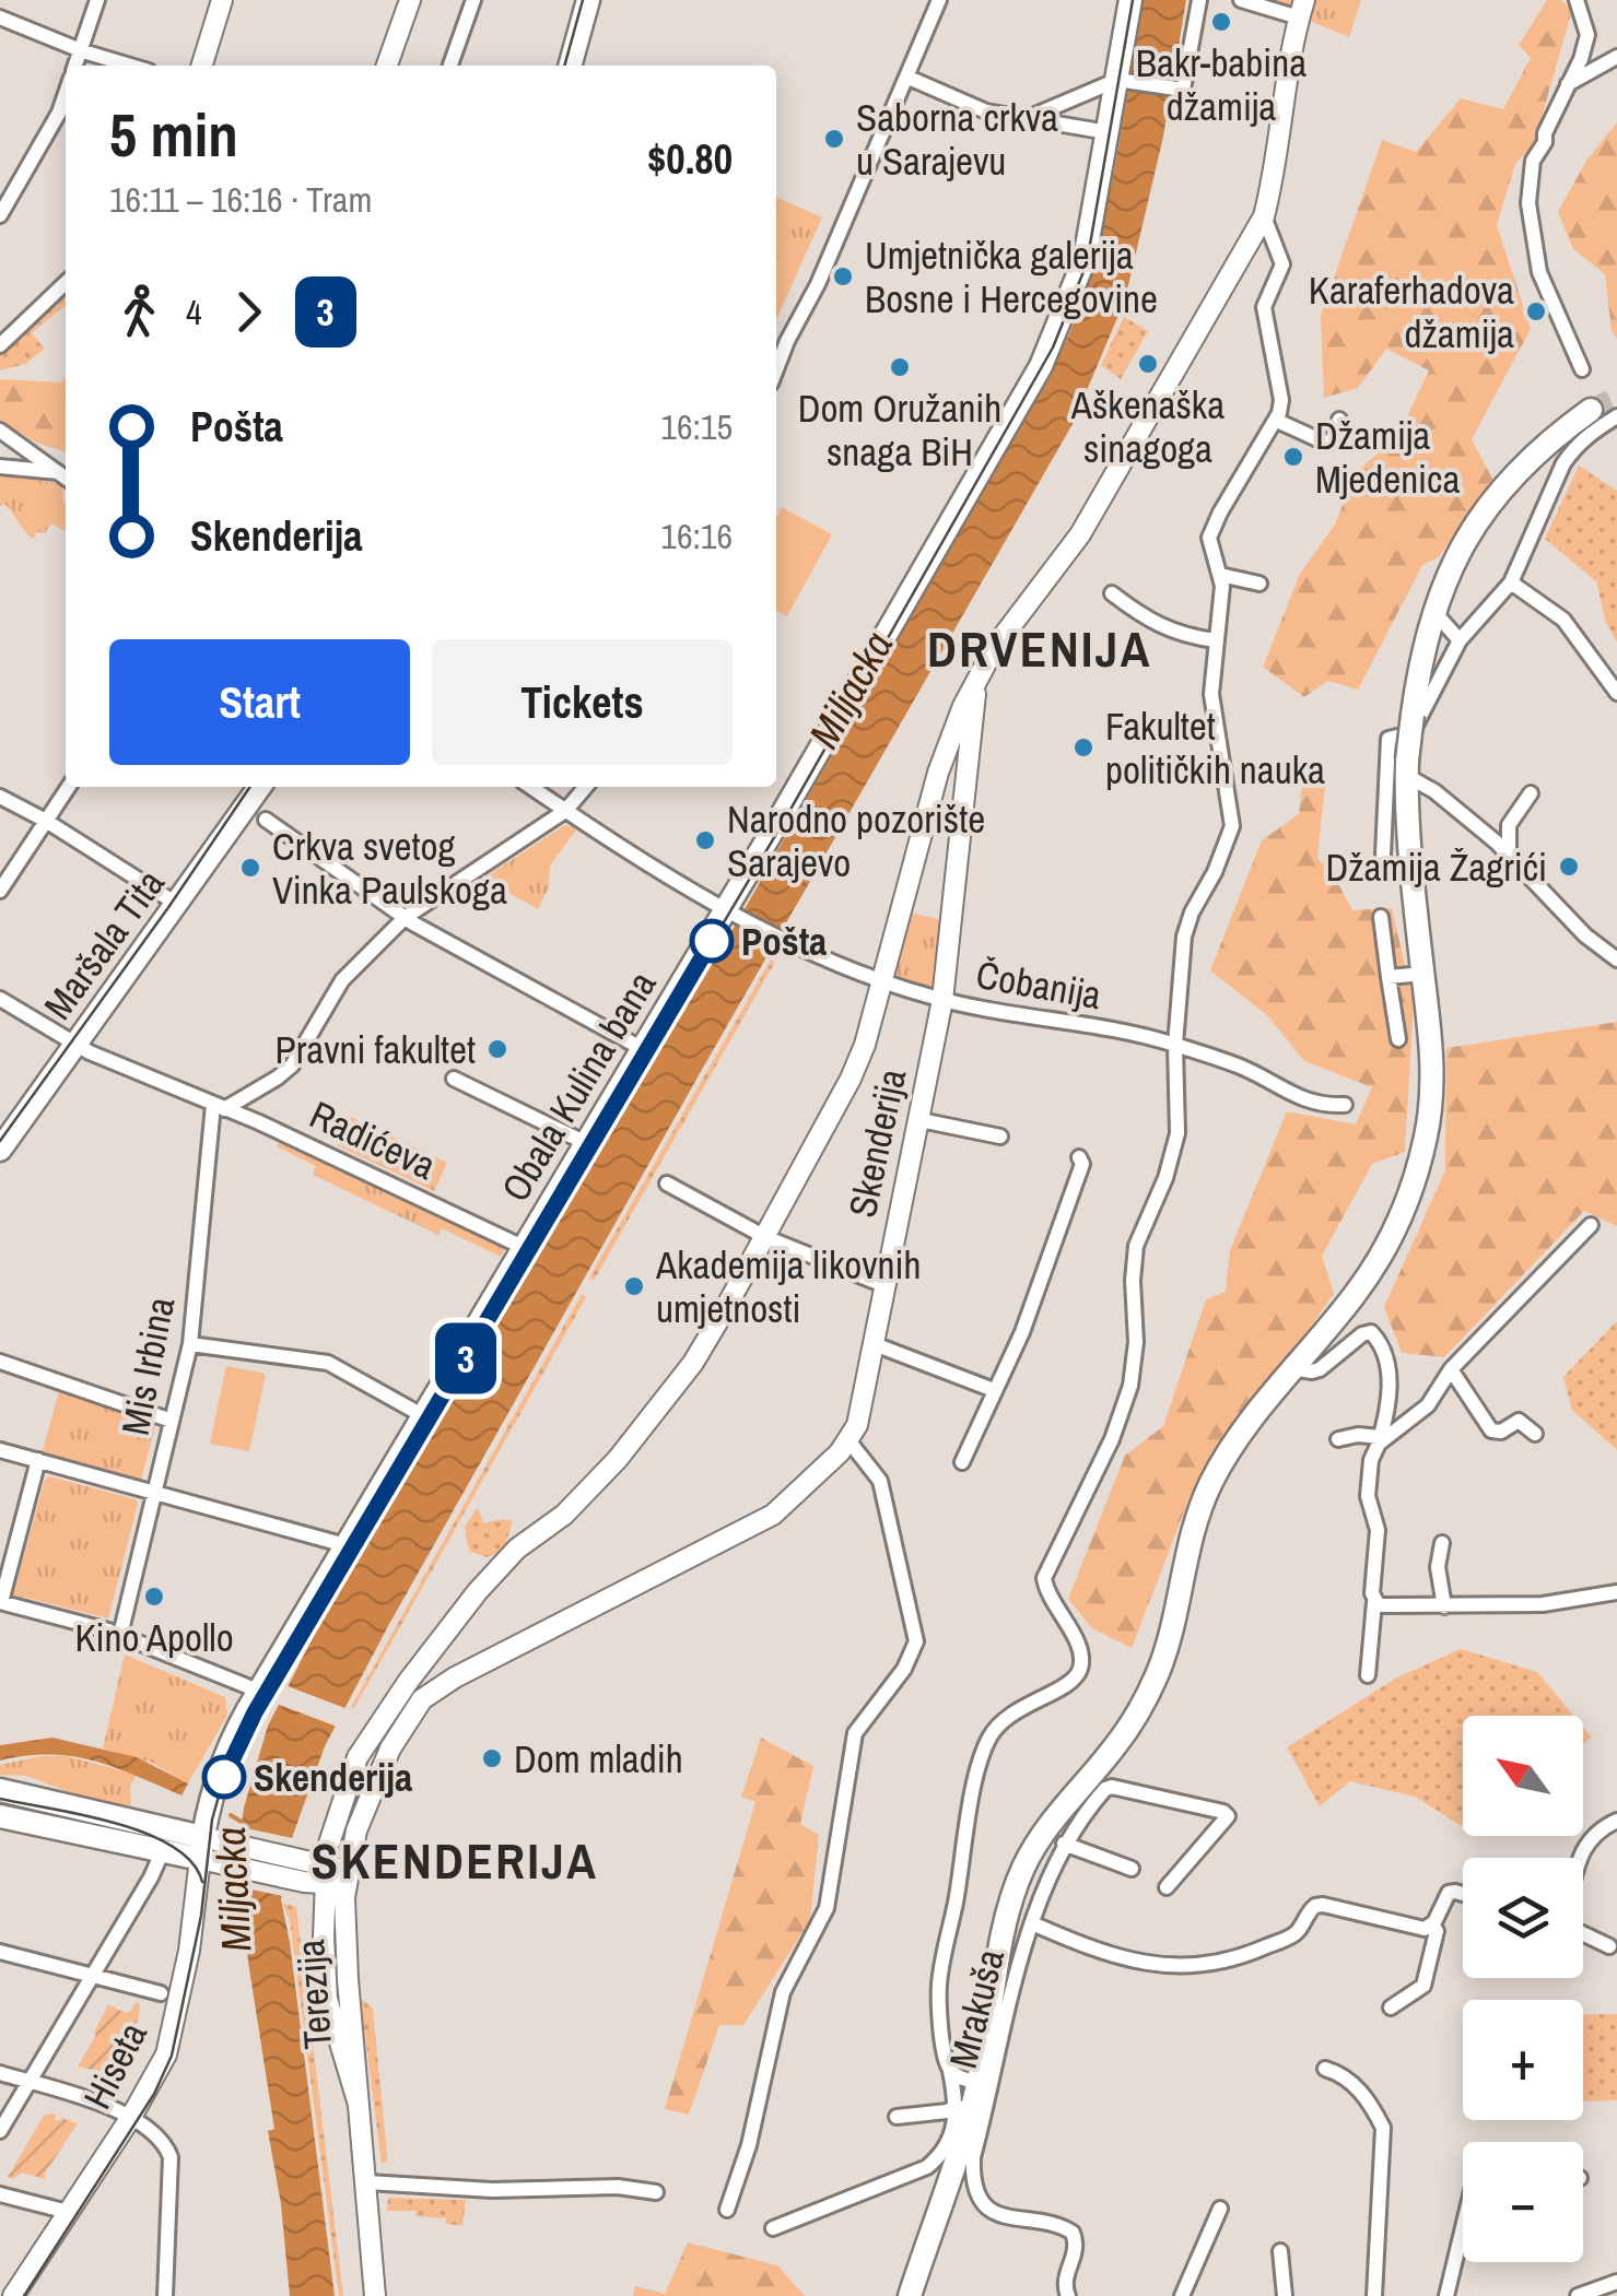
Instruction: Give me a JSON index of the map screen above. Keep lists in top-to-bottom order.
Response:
{
  "streets": {
    "main road": [
      "Maršala Tita",
      "Obala Kulina bana",
      "Skenderija",
      "Terezija",
      "Hiseta"
    ],
    "street": [
      "Čobanija",
      "Radićeva",
      "Mis Irbina",
      "Mrakuša"
    ]
  },
  "crossings": [
    ["Maršala Tita", "Radićeva"],
    ["Čobanija", "Obala Kulina bana"],
    ["Čobanija", "Skenderija"],
    ["Čobanija", "Terezija"],
    ["Obala Kulina bana", "Radićeva"],
    ["Obala Kulina bana", "Hiseta"],
    ["Radićeva", "Mis Irbina"],
    ["Skenderija", "Terezija"]
  ],
  "districts": ["DRVENIJA", "SKENDERIJA"],
  "water": ["Miljacka"],
  "places": [
    "Bakr-babina džamija",
    "Saborna crkva u Sarajevu",
    "Umjetnička galerija Bosne i Hercegovine",
    "Karaferhadova džamija",
    "Aškenaška sinagoga",
    "Dom Oružanih snaga BiH",
    "Džamija Mjedenica",
    "Fakultet političkih nauka",
    "Narodno pozorište Sarajevo",
    "Džamija Žagrići",
    "Crkva svetog Vinka Paulskoga",
    "Pošta",
    "Pravni fakultet",
    "Akademija likovnih umjetnosti",
    "Kino Apollo",
    "Dom mladih",
    "Skenderija"
  ],
  "lines": ["tram line 3"],
  "north": "top left",
  "page": {
    "on_map": "3",
    "heading": ["5 min", "16:11 – 16:16 · Tram", "$0.80"],
    "legs": ["4", "3"],
    "list": [
      {
        "name": "Pošta",
        "value": "16:15"
      },
      {
        "name": "Skenderija",
        "value": "16:16"
      }
    ],
    "buttons": ["Start", "Tickets"],
    "map_buttons": ["+", "−"]
  }
}
